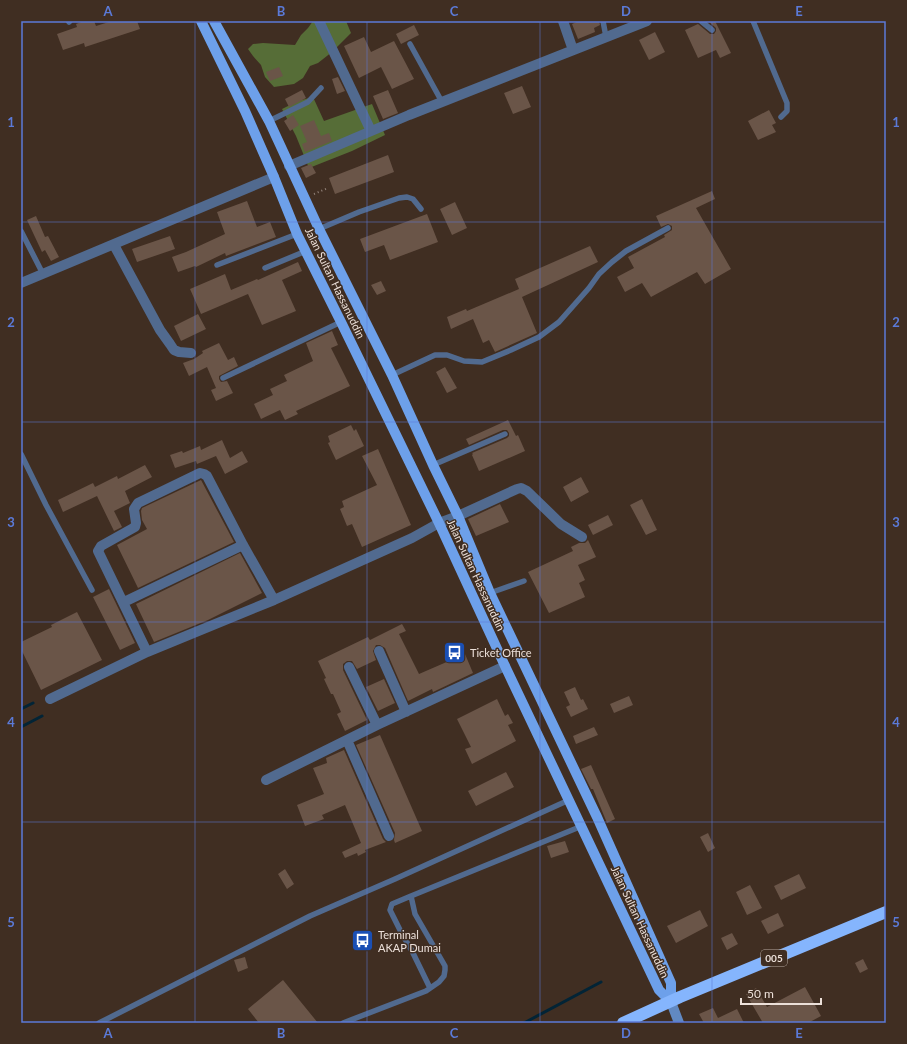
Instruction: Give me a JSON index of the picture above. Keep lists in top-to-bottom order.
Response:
{
  "streets": {
    "highway": ["005"],
    "main road": ["Jalan Sultan Hassanuddin"]
  },
  "crossings": [
    ["Jalan Sultan Hassanuddin", "005"]
  ],
  "places": {
    "bus stop": ["Ticket Office", "Terminal AKAP Dumai"]
  },
  "scale_bar": "50 m",
  "grid": {
    "columns": [
      "A",
      "B",
      "C",
      "D",
      "E"
    ],
    "rows": [
      "1",
      "2",
      "3",
      "4",
      "5"
    ]
  }
}
